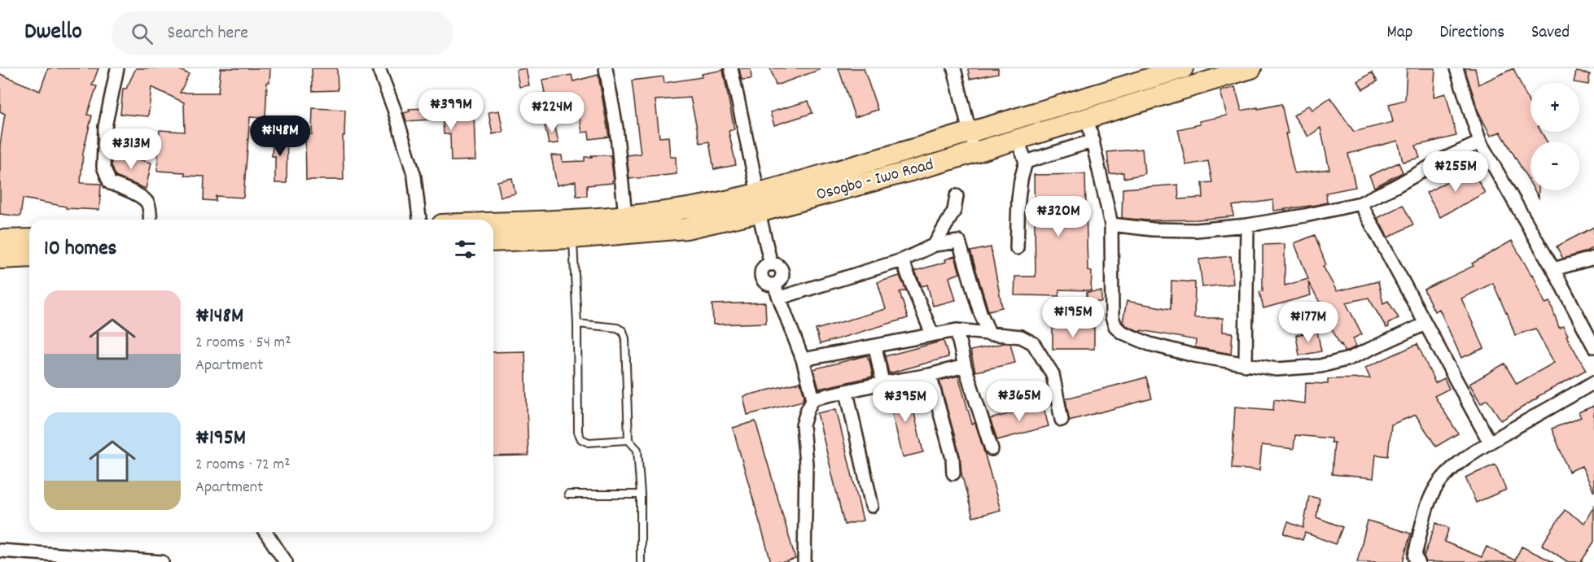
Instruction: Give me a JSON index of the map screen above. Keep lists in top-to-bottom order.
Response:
{
  "streets": {
    "main road": ["Osogbo - Iwo Road"]
  },
  "page": {
    "header": "Dwello",
    "search": "Search here",
    "nav": ["Map", "Directions", "Saved"],
    "map_buttons": ["+", "−"],
    "price": [
      "₦399M",
      "₦224M",
      "₦148M",
      "₦313M",
      "₦255M",
      "₦320M",
      "₦195M",
      "₦177M",
      "₦365M",
      "₦395M"
    ],
    "heading": "10 homes",
    "list": [
      {
        "name": "₦148M",
        "note": "2 rooms · 54 m² · Apartment"
      },
      {
        "name": "₦195M",
        "note": "2 rooms · 72 m² · Apartment"
      }
    ]
  }
}
